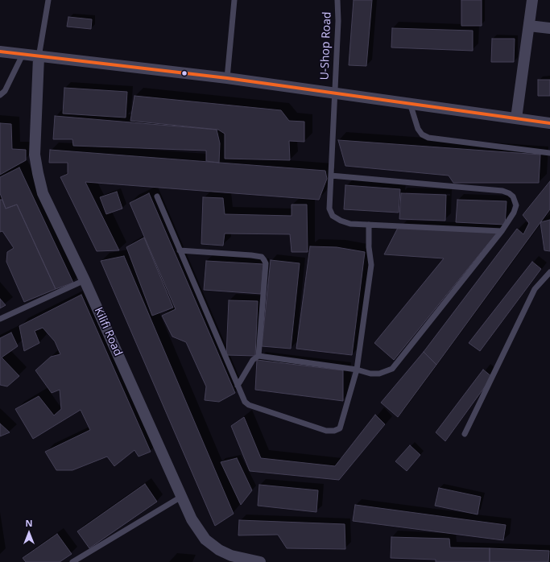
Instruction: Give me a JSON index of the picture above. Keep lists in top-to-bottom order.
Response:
{
  "streets": {
    "street": ["Kilifi Road"],
    "lane": ["U-Shop Road"]
  },
  "north": "top"
}
